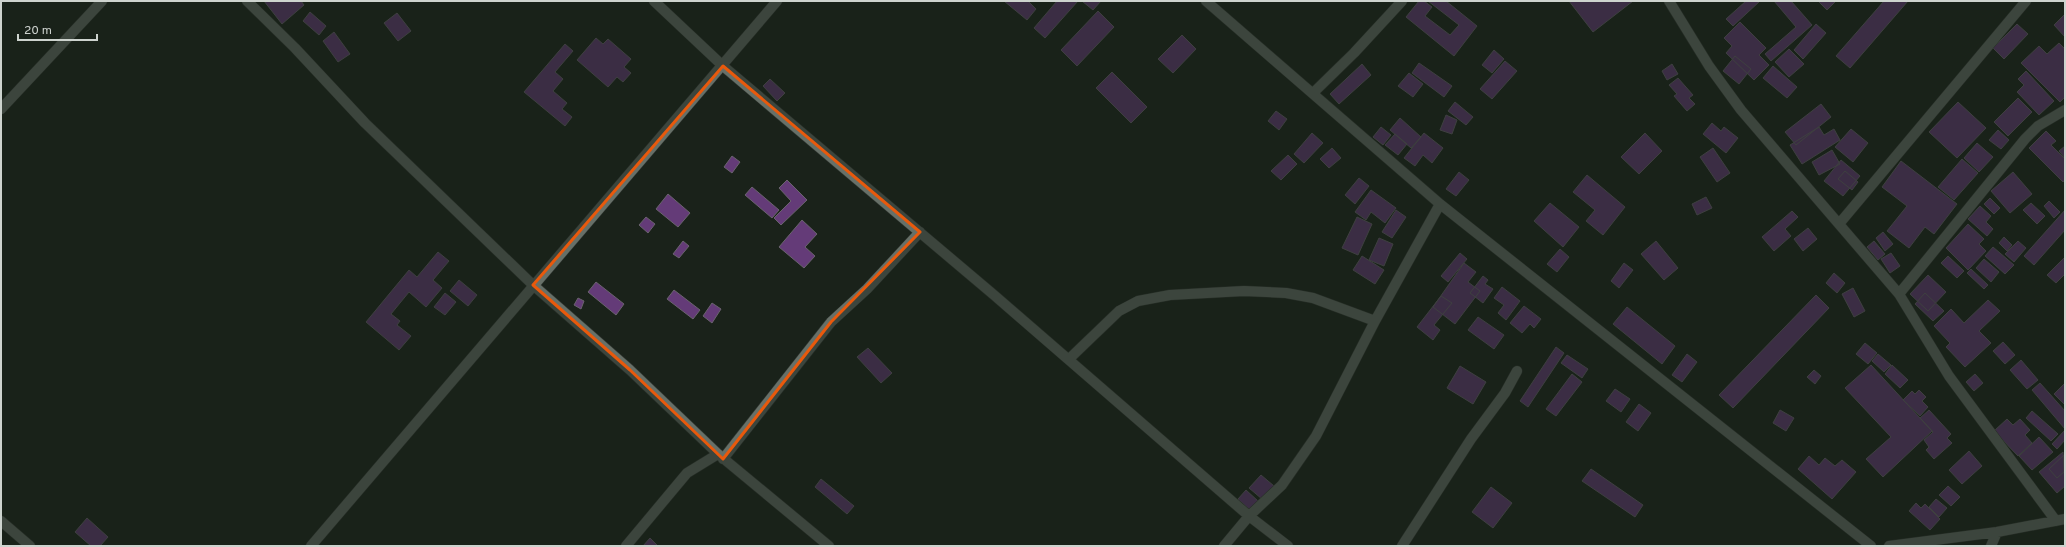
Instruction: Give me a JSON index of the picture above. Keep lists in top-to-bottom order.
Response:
{
  "scale_bar": "20 m"
}
